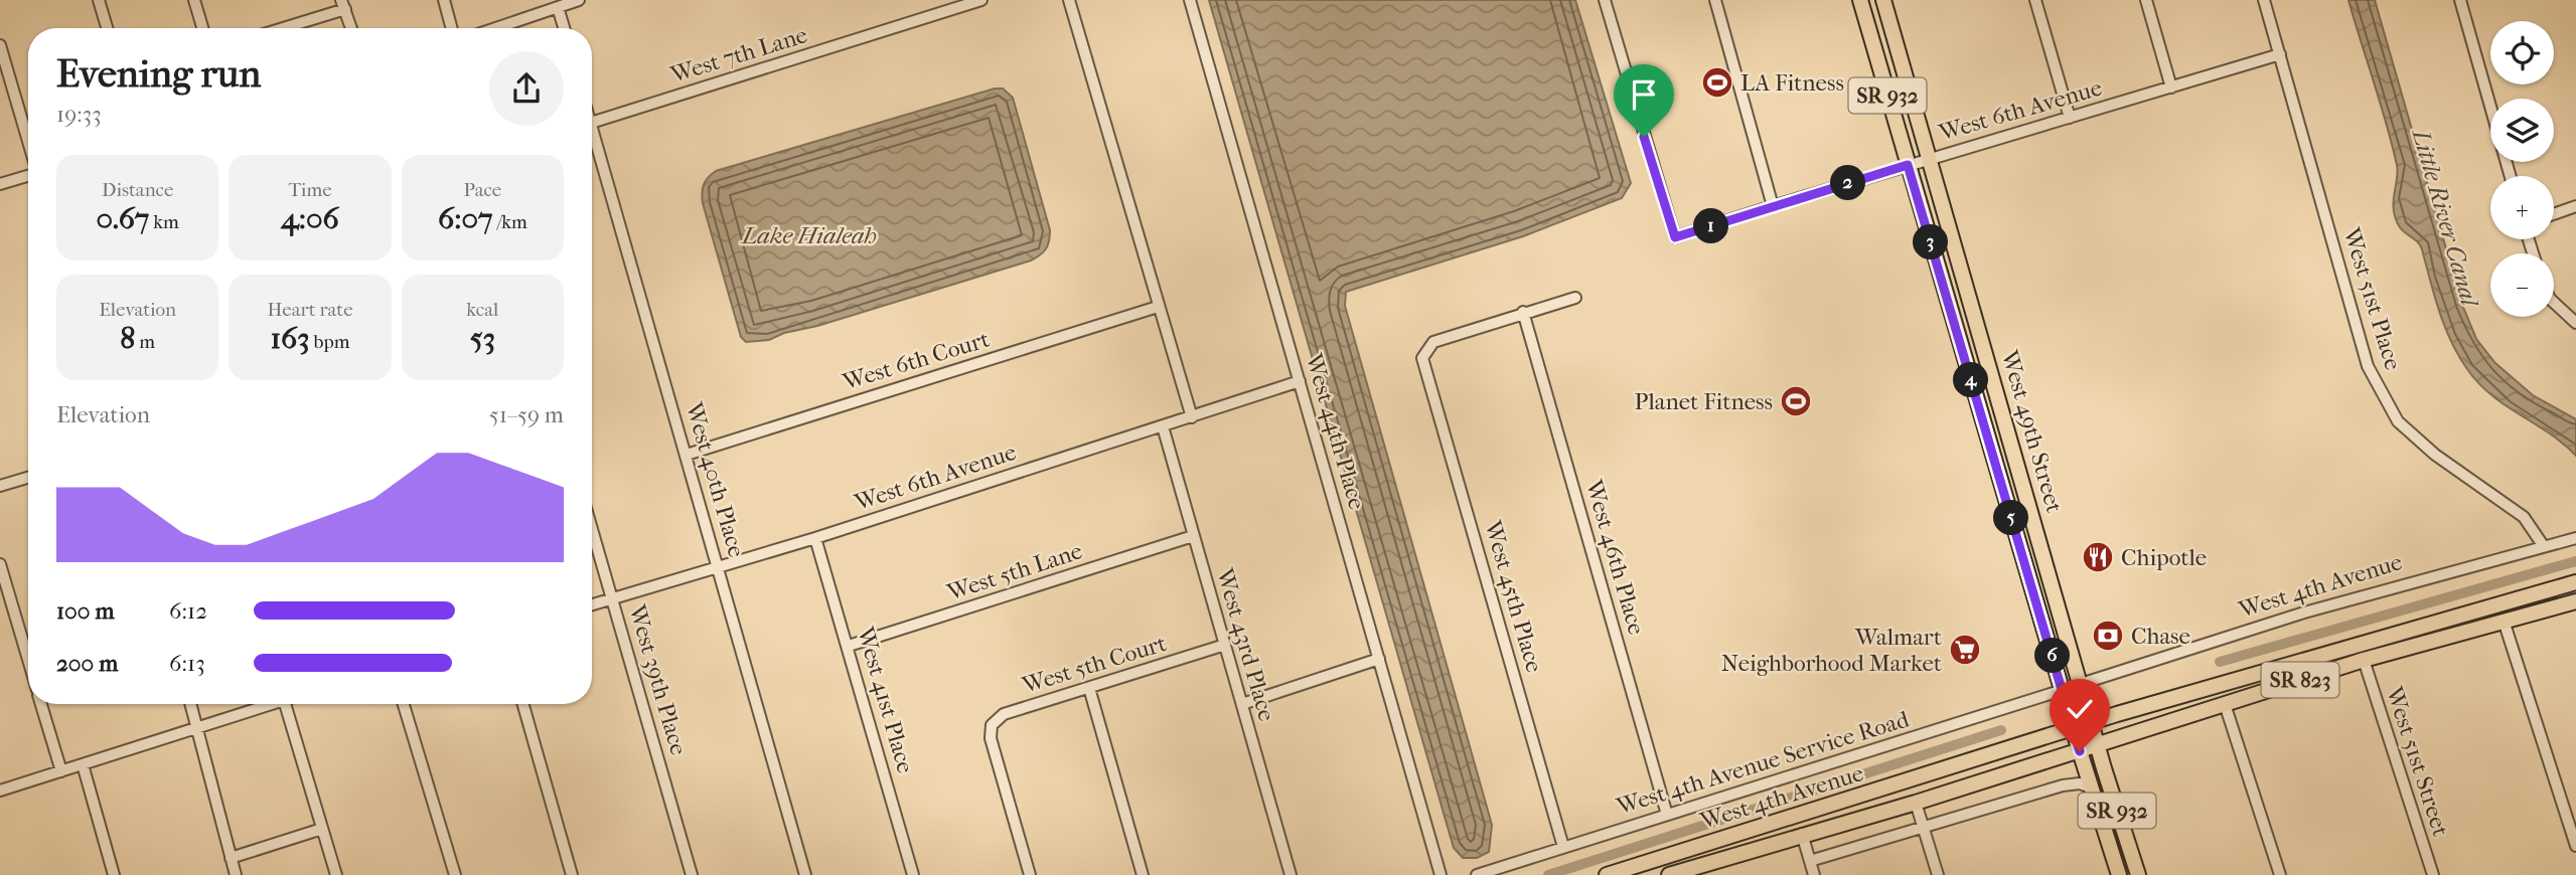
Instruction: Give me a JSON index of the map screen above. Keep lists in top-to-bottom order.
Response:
{
  "streets": {
    "main road": [
      "SR 932",
      "West 49th Street",
      "West 4th Avenue",
      "SR 823"
    ],
    "street": [
      "West 7th Lane",
      "West 6th Avenue",
      "West 51st Place",
      "West 6th Court",
      "West 44th Place",
      "West 40th Place",
      "West 46th Place",
      "West 5th Lane",
      "West 45th Place",
      "West 43rd Place",
      "West 5th Court",
      "West 39th Place",
      "West 41st Place",
      "West 51st Street",
      "West 4th Avenue Service Road"
    ]
  },
  "crossings": [
    ["West 6th Avenue", "West 51st Place"],
    ["West 6th Avenue", "West 44th Place"],
    ["West 6th Avenue", "West 49th Street"],
    ["West 6th Avenue", "West 40th Place"],
    ["West 6th Avenue", "West 43rd Place"],
    ["West 6th Avenue", "West 39th Place"],
    ["West 6th Avenue", "West 41st Place"],
    ["West 51st Place", "West 4th Avenue"],
    ["West 6th Court", "West 40th Place"],
    ["West 49th Street", "West 4th Avenue"],
    ["West 49th Street", "SR 823"],
    ["West 49th Street", "West 4th Avenue Service Road"],
    ["West 46th Place", "West 45th Place"],
    ["West 46th Place", "West 4th Avenue Service Road"],
    ["West 5th Lane", "West 43rd Place"],
    ["West 5th Lane", "West 41st Place"],
    ["West 4th Avenue", "SR 823"],
    ["West 45th Place", "West 4th Avenue Service Road"],
    ["West 43rd Place", "West 5th Court"],
    ["SR 823", "West 51st Street"]
  ],
  "water": ["Little River Canal", "Lake Hialeah"],
  "places": {
    "sports": ["LA Fitness", "Planet Fitness"],
    "restaurant": ["Chipotle"],
    "bank": ["Chase"],
    "supermarket": ["Walmart Neighborhood Market"]
  },
  "page": {
    "map_buttons": ["+", "−"],
    "heading": ["Evening run", "19:33"],
    "stats": [
      ["Distance", "0.67 km"],
      ["Time", "4:06"],
      ["Pace", "6:07 /km"],
      ["Elevation", "8 m"],
      ["Heart rate", "163 bpm"],
      ["kcal", "53"]
    ],
    "pins": [
      "2",
      "1",
      "3",
      "4",
      "5",
      "6"
    ],
    "chart": ["Elevation", "51–59 m"],
    "list": [
      {
        "name": "100 m",
        "note": "6:12"
      },
      {
        "name": "200 m",
        "note": "6:13"
      }
    ]
  }
}
